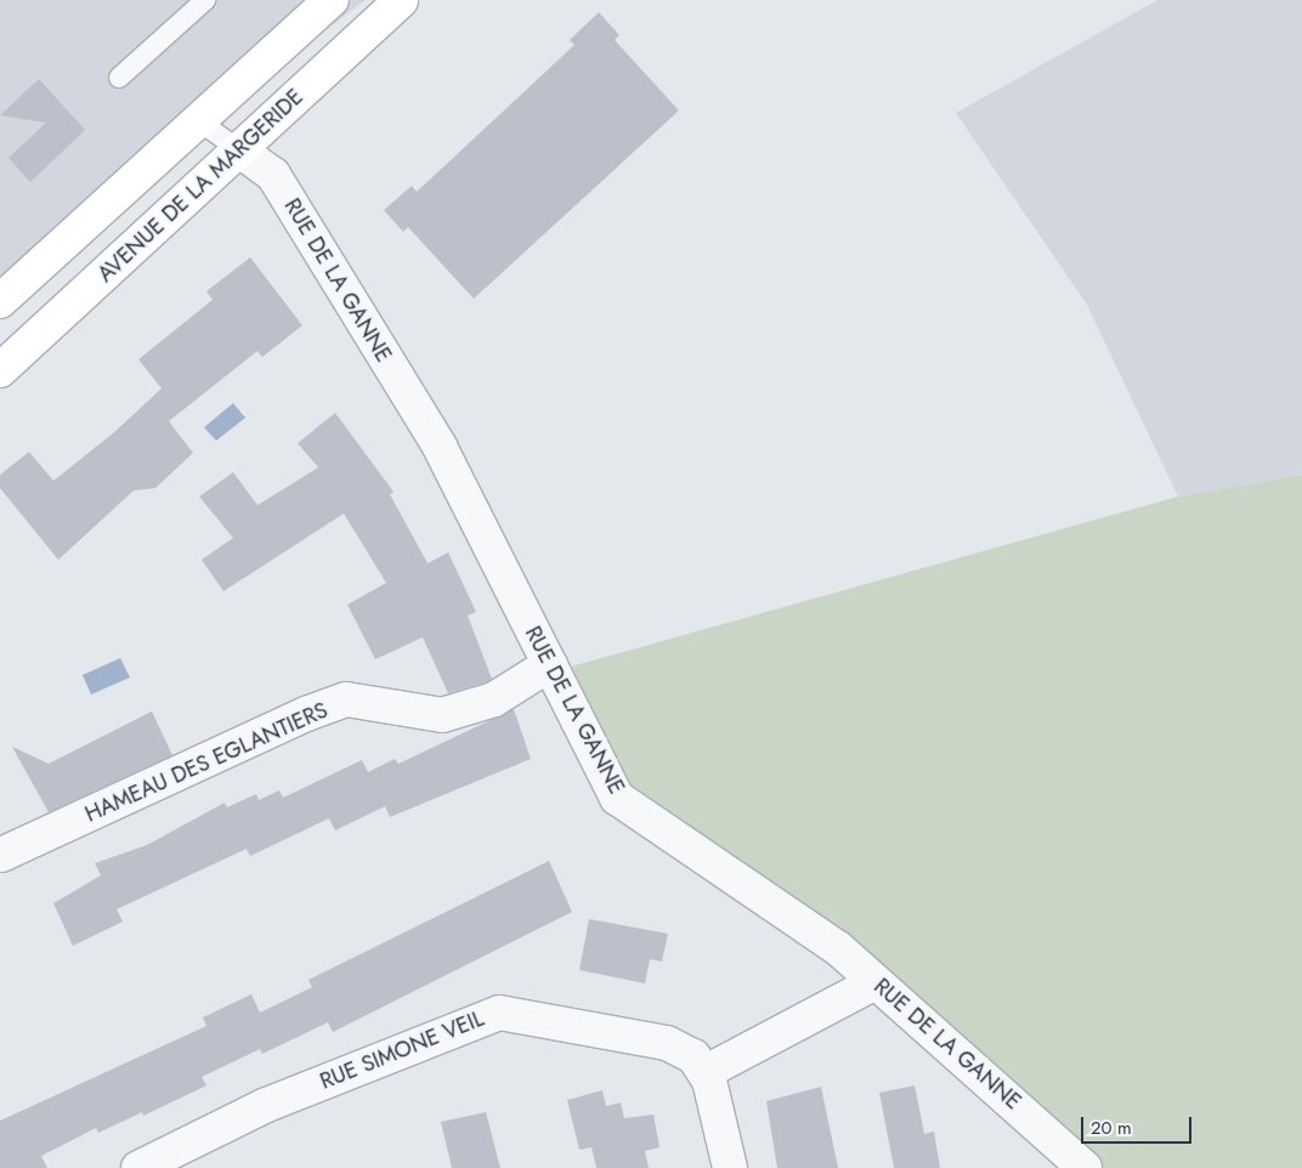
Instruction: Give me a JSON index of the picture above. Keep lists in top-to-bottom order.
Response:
{
  "streets": {
    "main road": ["AVENUE DE LA MARGERIDE"],
    "street": ["RUE DE LA GANNE", "HAMEAU DES EGLANTIERS", "RUE SIMONE VEIL"]
  },
  "crossings": [
    ["AVENUE DE LA MARGERIDE", "RUE DE LA GANNE"],
    ["RUE DE LA GANNE", "HAMEAU DES EGLANTIERS"]
  ],
  "scale_bar": "20 m"
}
